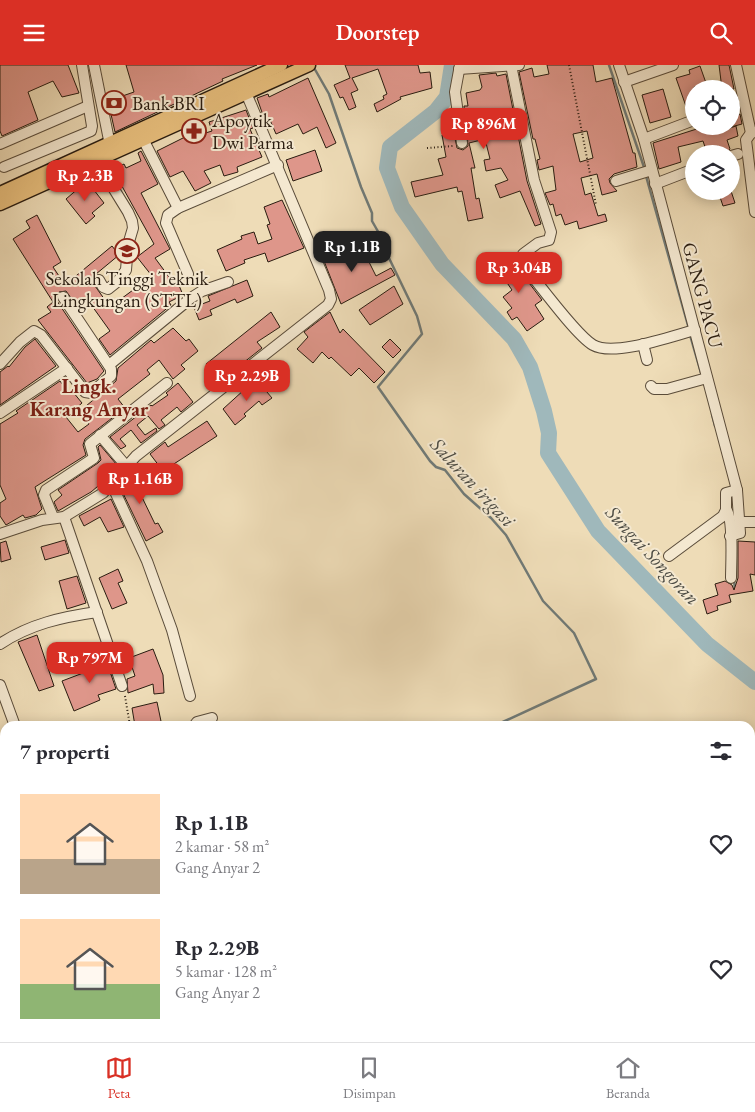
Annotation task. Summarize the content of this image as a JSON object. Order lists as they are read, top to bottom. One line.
{"streets":{"street":["GANG PACU"]},"districts":["Lingk. Karang Anyar"],"water":["Saluran irigasi","Sungai Songoran"],"places":{"bank":["Bank BRI"],"pharmacy":["Apoytik Dwi Parma"],"school or university":["Sekolah Tinggi Teknik Lingkungan (STTL)"]},"page":{"header":"Doorstep","price":["Rp 896M","Rp 2.3B","Rp 1.1B","Rp 3.04B","Rp 2.29B","Rp 1.16B","Rp 797M"],"heading":"7 properti","list":[{"name":"Rp 1.1B","note":"2 kamar · 58 m² · Gang Anyar 2"},{"name":"Rp 2.29B","note":"5 kamar · 128 m² · Gang Anyar 2"}],"tabs":["Peta","Disimpan","Beranda"]}}
